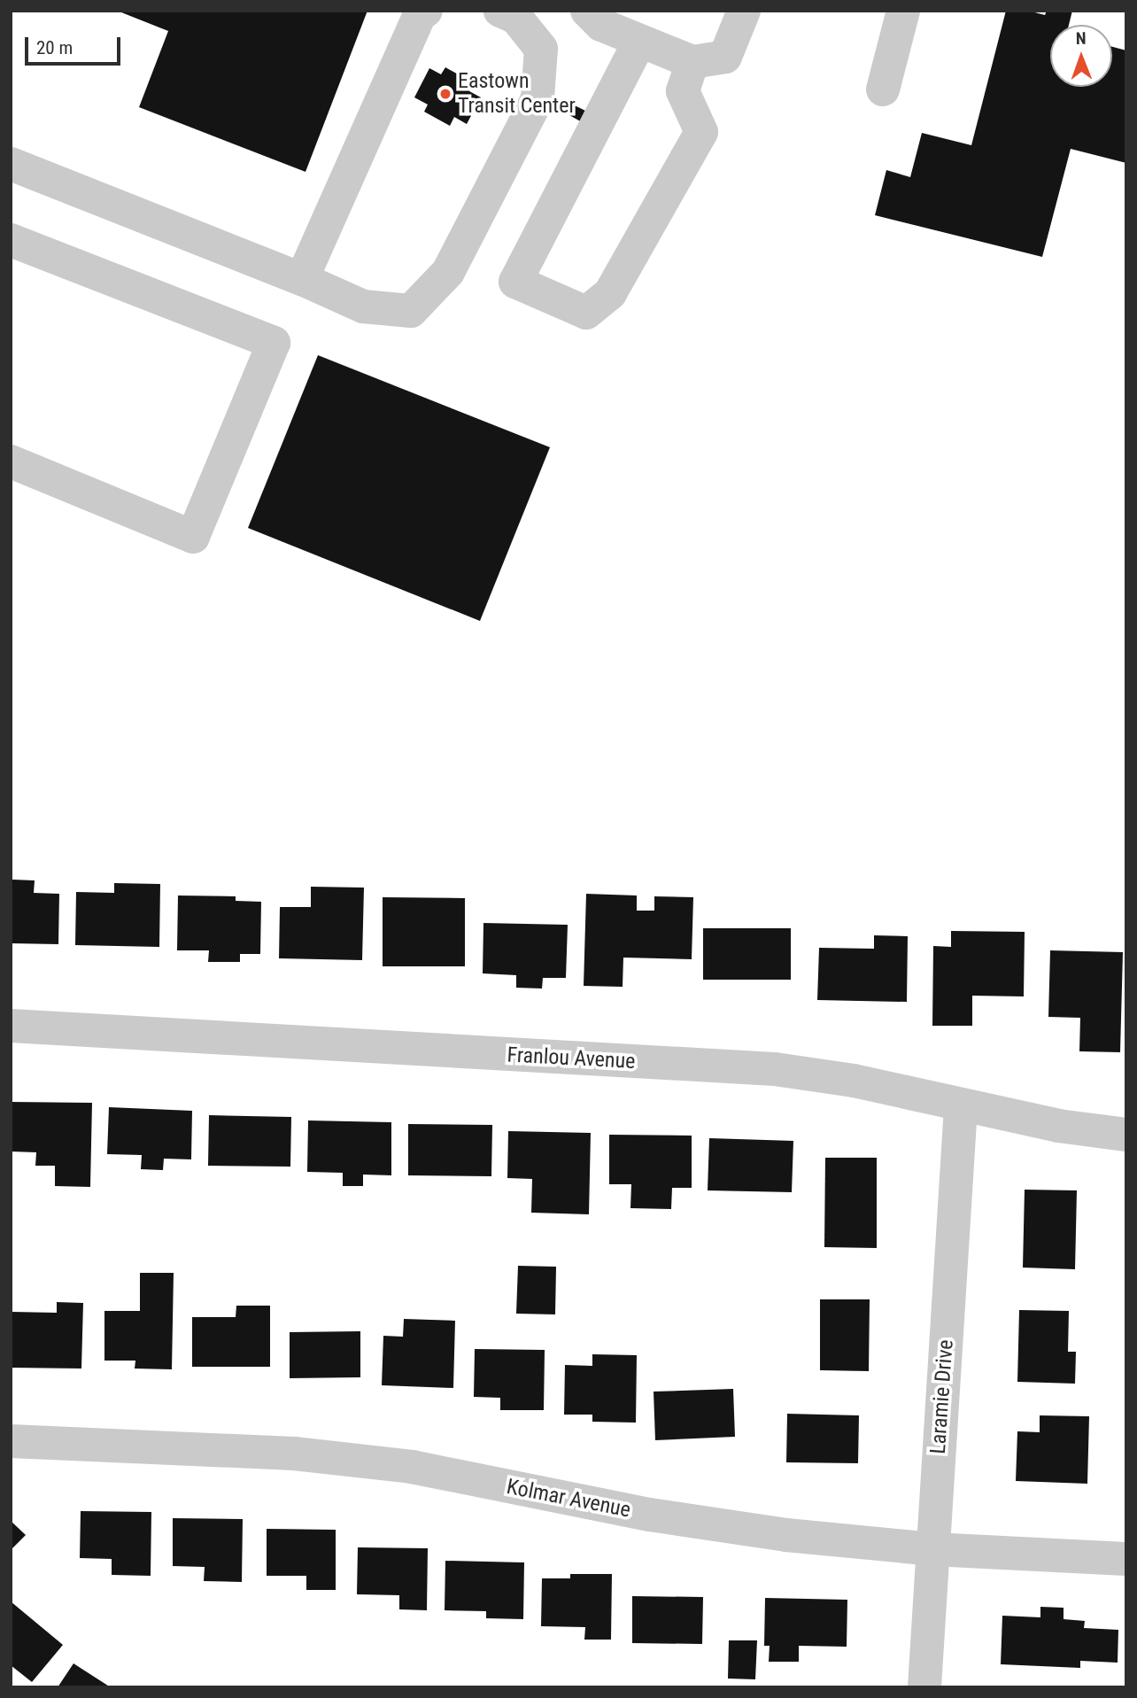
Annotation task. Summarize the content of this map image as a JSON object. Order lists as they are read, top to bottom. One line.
{"streets":{"street":["Franlou Avenue","Laramie Drive","Kolmar Avenue"]},"crossings":[["Franlou Avenue","Laramie Drive"],["Laramie Drive","Kolmar Avenue"]],"places":["Eastown Transit Center"],"scale_bar":"20 m","north":"top"}
